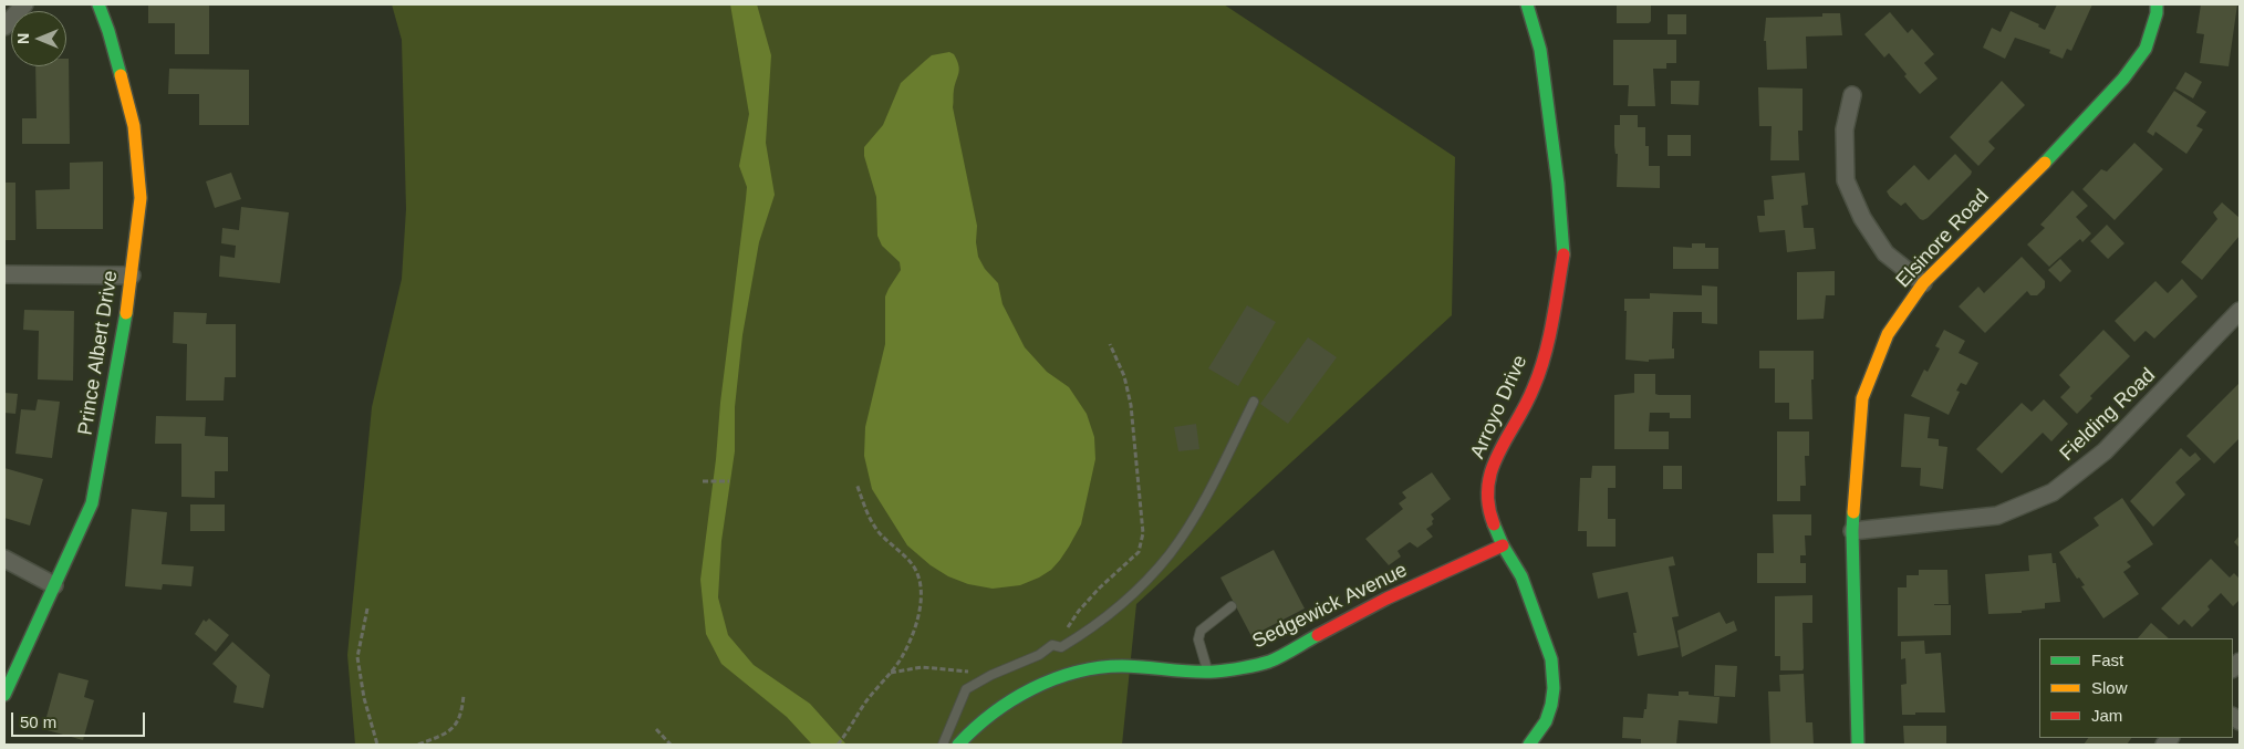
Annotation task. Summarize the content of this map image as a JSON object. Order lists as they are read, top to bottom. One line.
{"streets":{"street":["Elsinore Road","Prince Albert Drive","Arroyo Drive","Fielding Road","Sedgewick Avenue"]},"crossings":[["Elsinore Road","Fielding Road"],["Arroyo Drive","Sedgewick Avenue"]],"legend":["Fast","Slow","Jam"],"scale_bar":"50 m","north":"left"}
